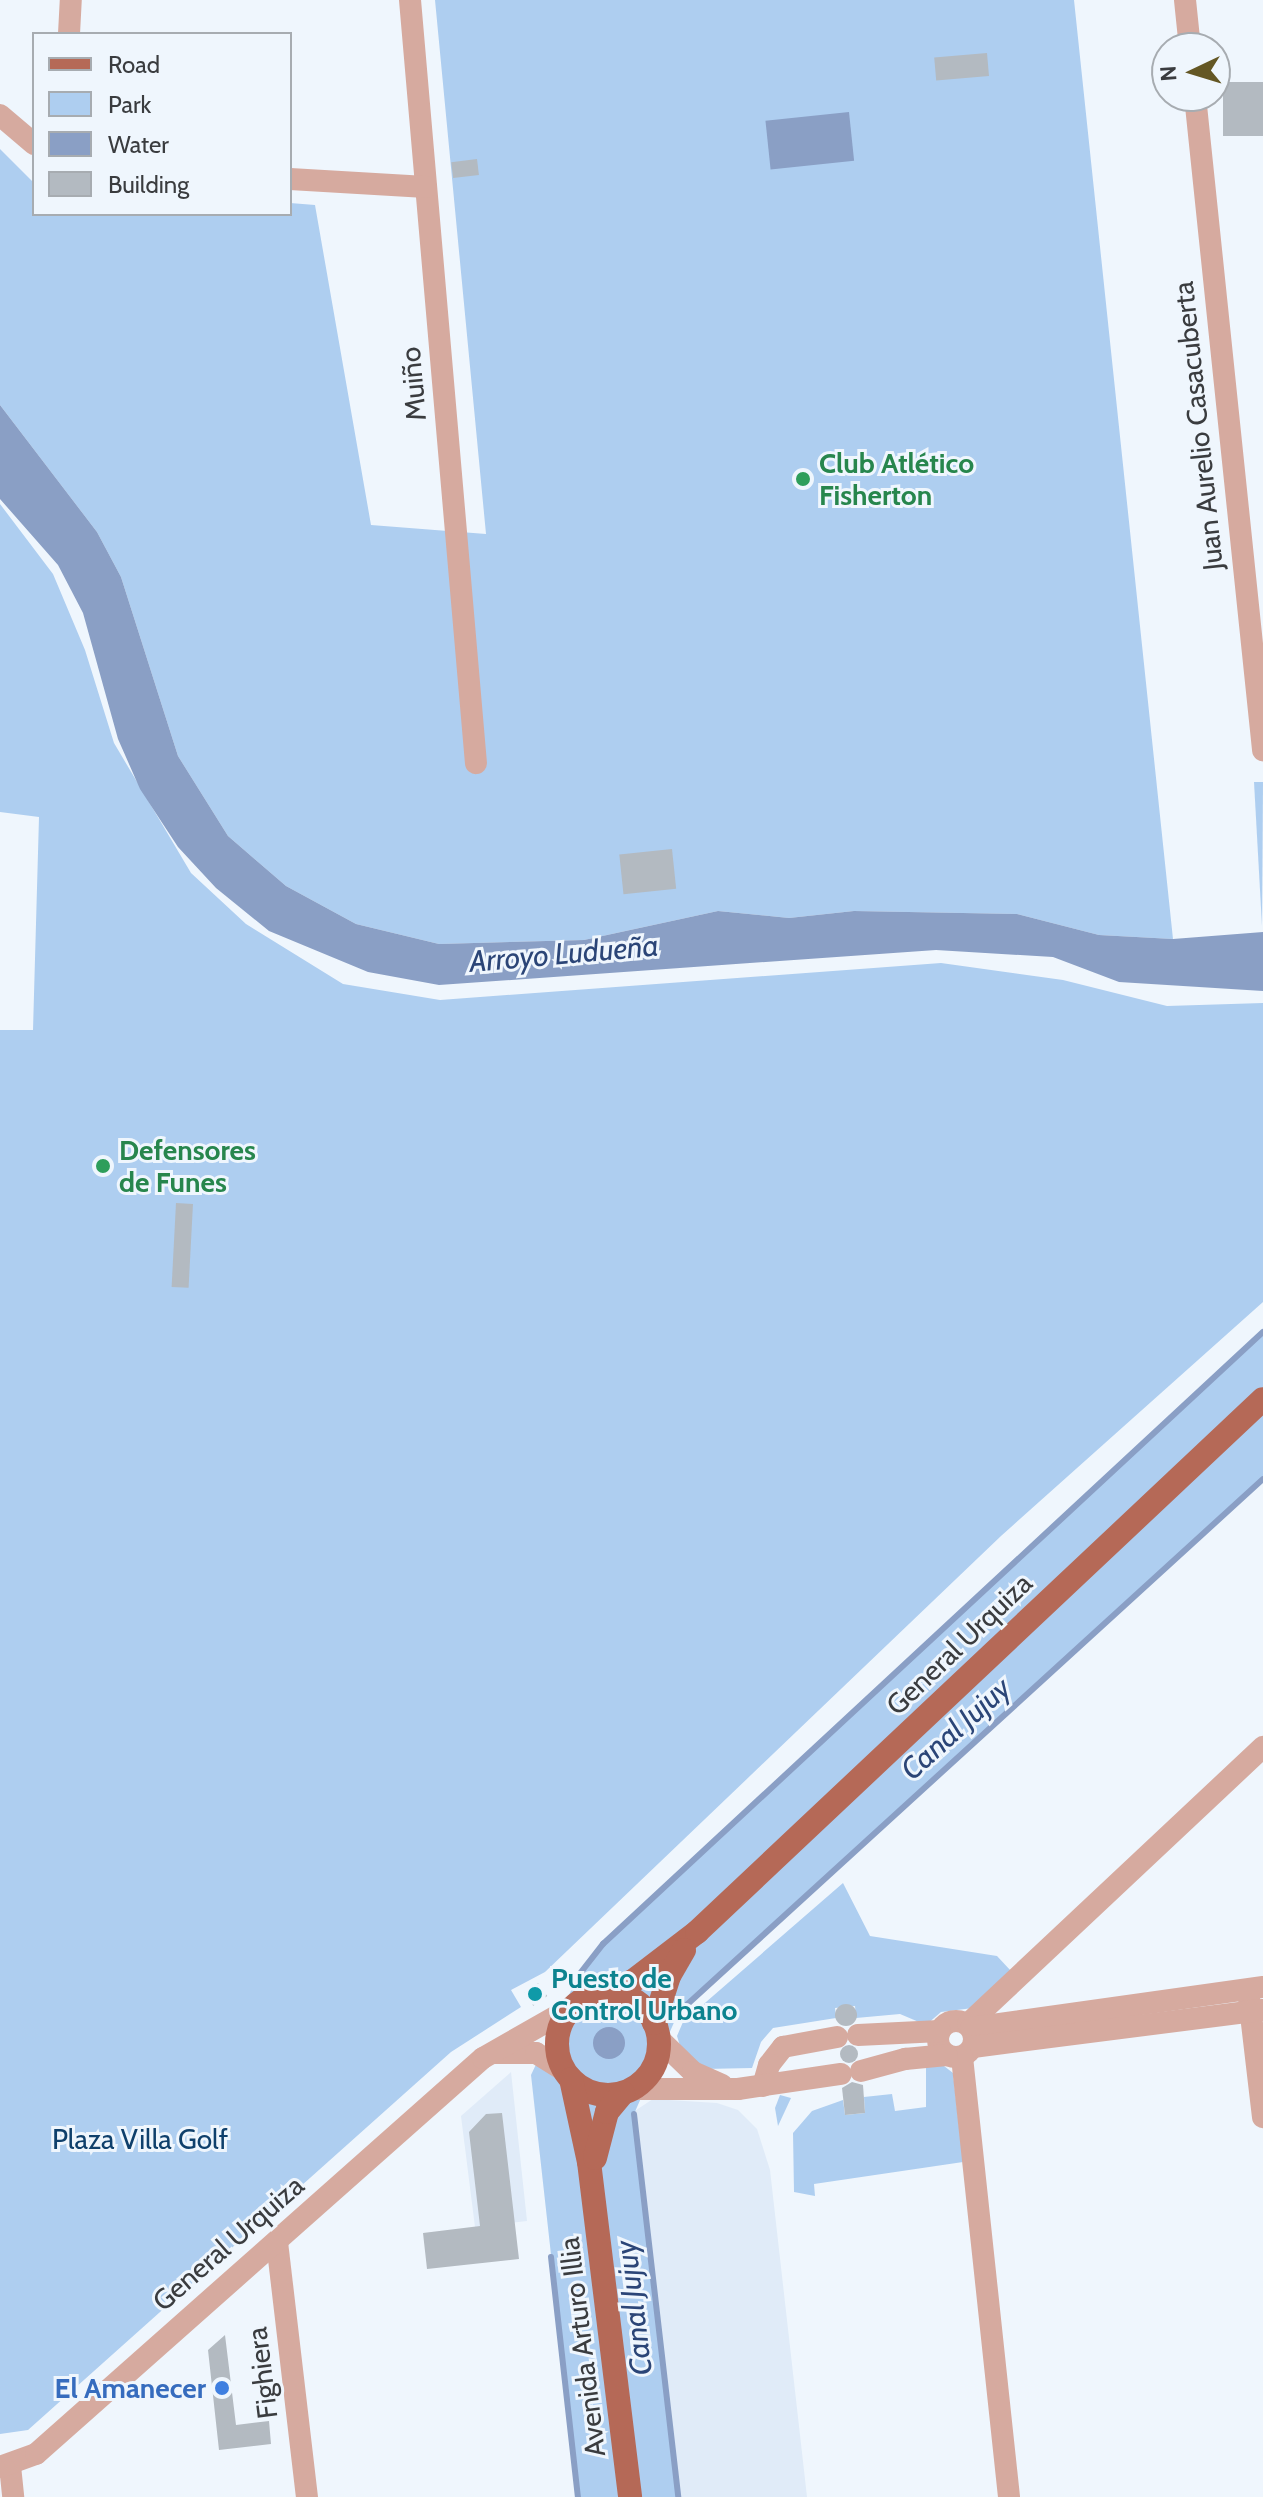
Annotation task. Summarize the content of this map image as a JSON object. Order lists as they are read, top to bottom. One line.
{"streets":{"main road":["General Urquiza","Avenida Arturo Illia"],"street":["Muiño","Juan Aurelio Casacuberta","Fighiera"]},"crossings":[["General Urquiza","Avenida Arturo Illia"],["General Urquiza","Fighiera"]],"water":["Arroyo Ludueña","Canal Jujuy"],"parks":["Plaza Villa Golf"],"places":["Club Atlético Fisherton","Defensores de Funes","Puesto de Control Urbano","El Amanecer"],"legend":["Road","Park","Water","Building"],"north":"left"}
